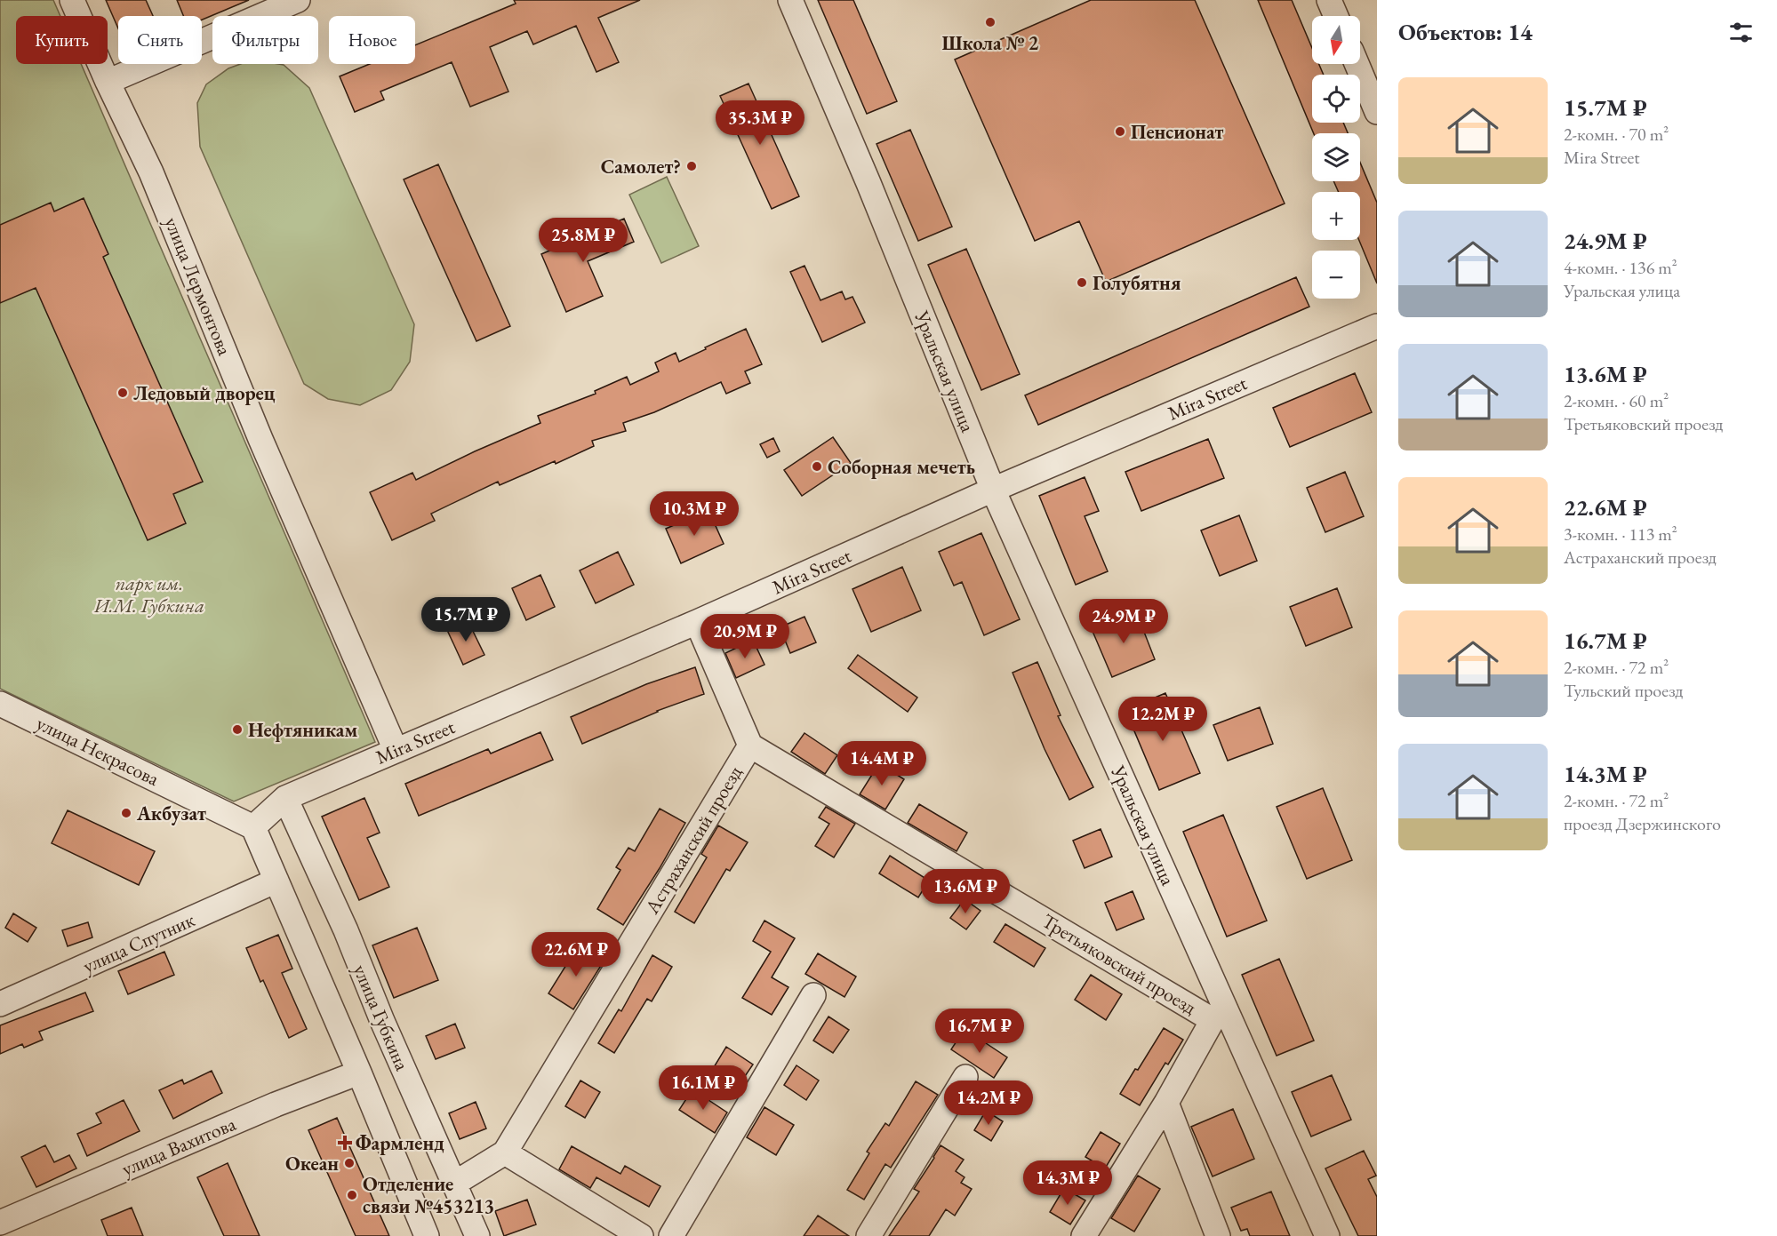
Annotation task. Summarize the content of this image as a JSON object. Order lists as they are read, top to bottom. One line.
{"streets":{"street":["улица Лермонтова","Уральская улица","Mira Street","улица Некрасова","Астраханский проезд","улица Спутник","Третьяковский проезд","улица Губкина","улица Вахитова"]},"crossings":[["улица Лермонтова","Mira Street"],["Уральская улица","Mira Street"],["Mira Street","улица Некрасова"],["Mira Street","улица Губкина"],["улица Некрасова","улица Губкина"],["Астраханский проезд","Третьяковский проезд"],["улица Спутник","улица Губкина"],["улица Губкина","улица Вахитова"]],"parks":["парк им. И.М. Губкина"],"places":{"other":["Школа № 2","Пенсионат","Самолет?","Голубятня","Ледовый дворец","Соборная мечеть","Нефтяникам","Акбузат","Океан","Отделение связи №453213"],"health":["Фармленд"]},"north":"bottom","page":{"heading":"Объектов: 14","map_buttons":["+","−"],"chip":["Купить","Снять","Фильтры","Новое"],"list":[{"name":"15.7M ₽","note":"2-комн. · 70 m² · Mira Street"},{"name":"24.9M ₽","note":"4-комн. · 136 m² · Уральская улица"},{"name":"13.6M ₽","note":"2-комн. · 60 m² · Третьяковский проезд"},{"name":"22.6M ₽","note":"3-комн. · 113 m² · Астраханский проезд"},{"name":"16.7M ₽","note":"2-комн. · 72 m² · Тульский проезд"},{"name":"14.3M ₽","note":"2-комн. · 72 m² · проезд Дзержинского"}],"price":["35.3M ₽","25.8M ₽","10.3M ₽","15.7M ₽","24.9M ₽","20.9M ₽","12.2M ₽","14.4M ₽","13.6M ₽","22.6M ₽","16.7M ₽","16.1M ₽","14.2M ₽","14.3M ₽"]}}
